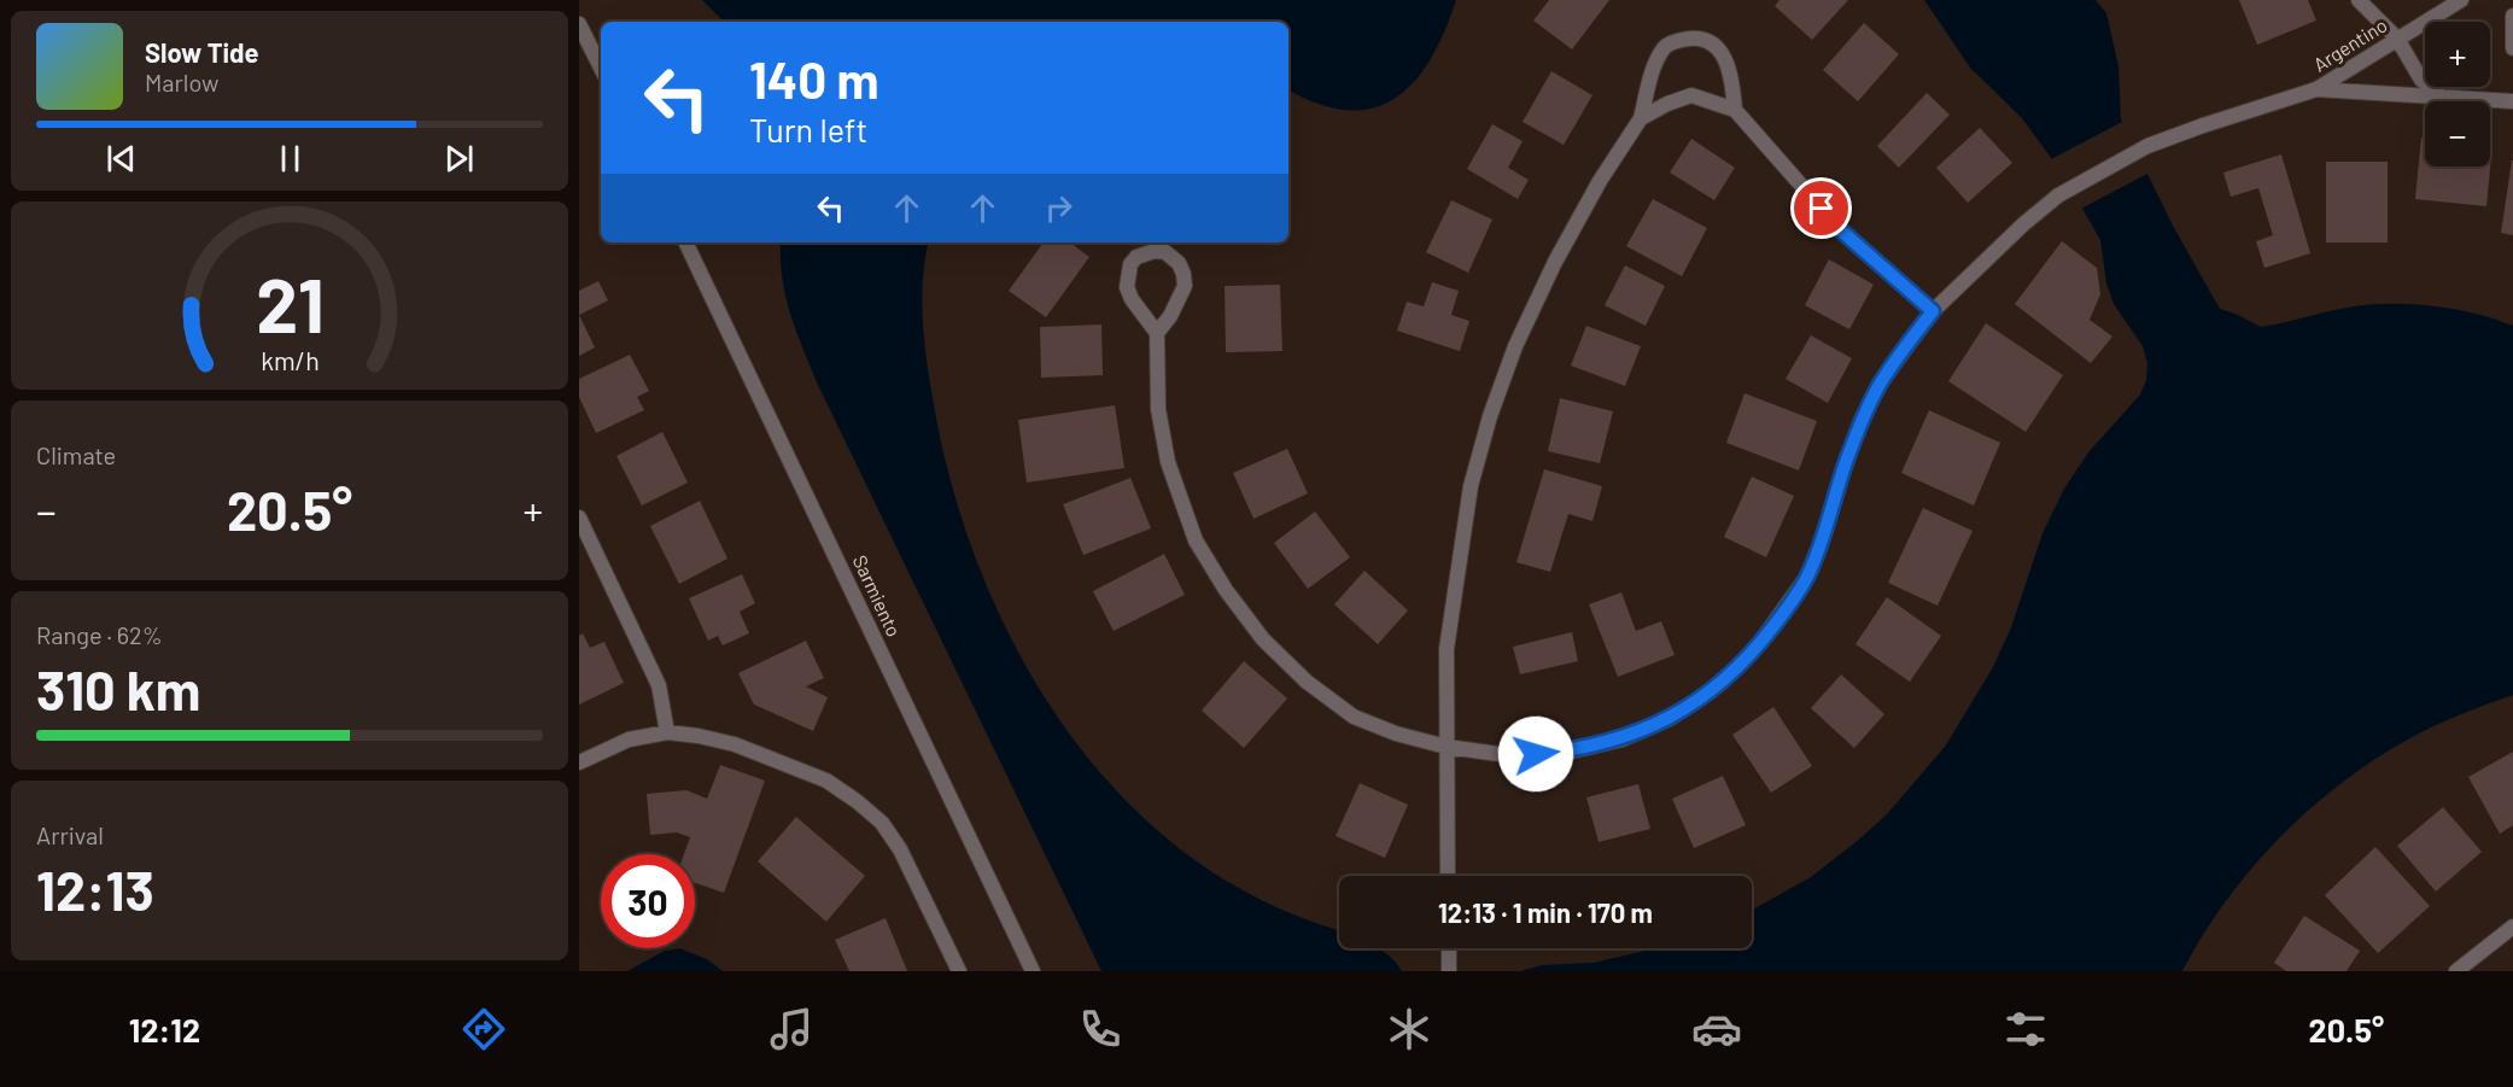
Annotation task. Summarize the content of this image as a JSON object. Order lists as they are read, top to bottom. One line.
{"streets":{"street":["Argentino","Sarmiento"]},"page":{"map_buttons":["+","−"],"turn":["140 m","Turn left"],"song":["Slow Tide","Marlow"],"tile":["Climate",["Range · 62%","310 km"],["Arrival","12:13"]],"heat":["−","20.5°","+"],"limit":"30","trip":"12:13 · 1 min · 170 m","tabs":["12:12","20.5°"],"gauge":["21","km/h"]}}
